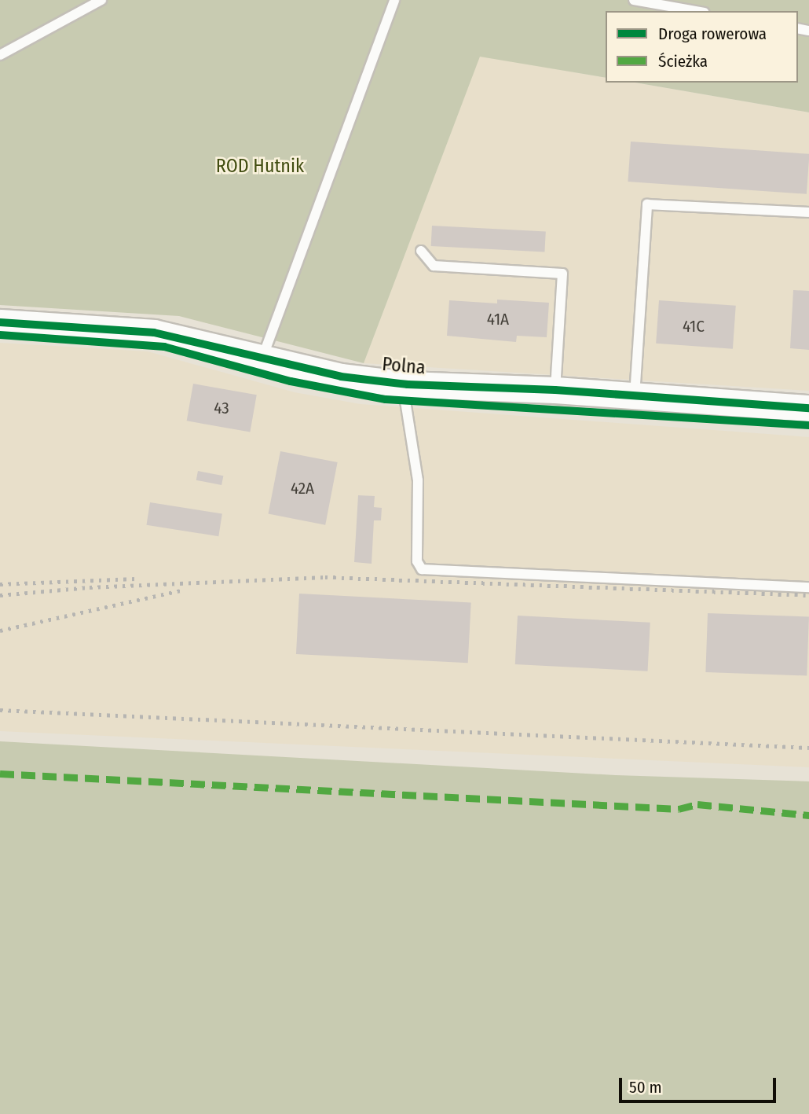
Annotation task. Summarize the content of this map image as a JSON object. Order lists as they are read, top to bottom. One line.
{"streets":{"street":["Polna"]},"parks":["ROD Hutnik"],"house_numbers":["41A","41C","43","42A"],"legend":["Droga rowerowa","Ścieżka"],"scale_bar":"50 m"}
